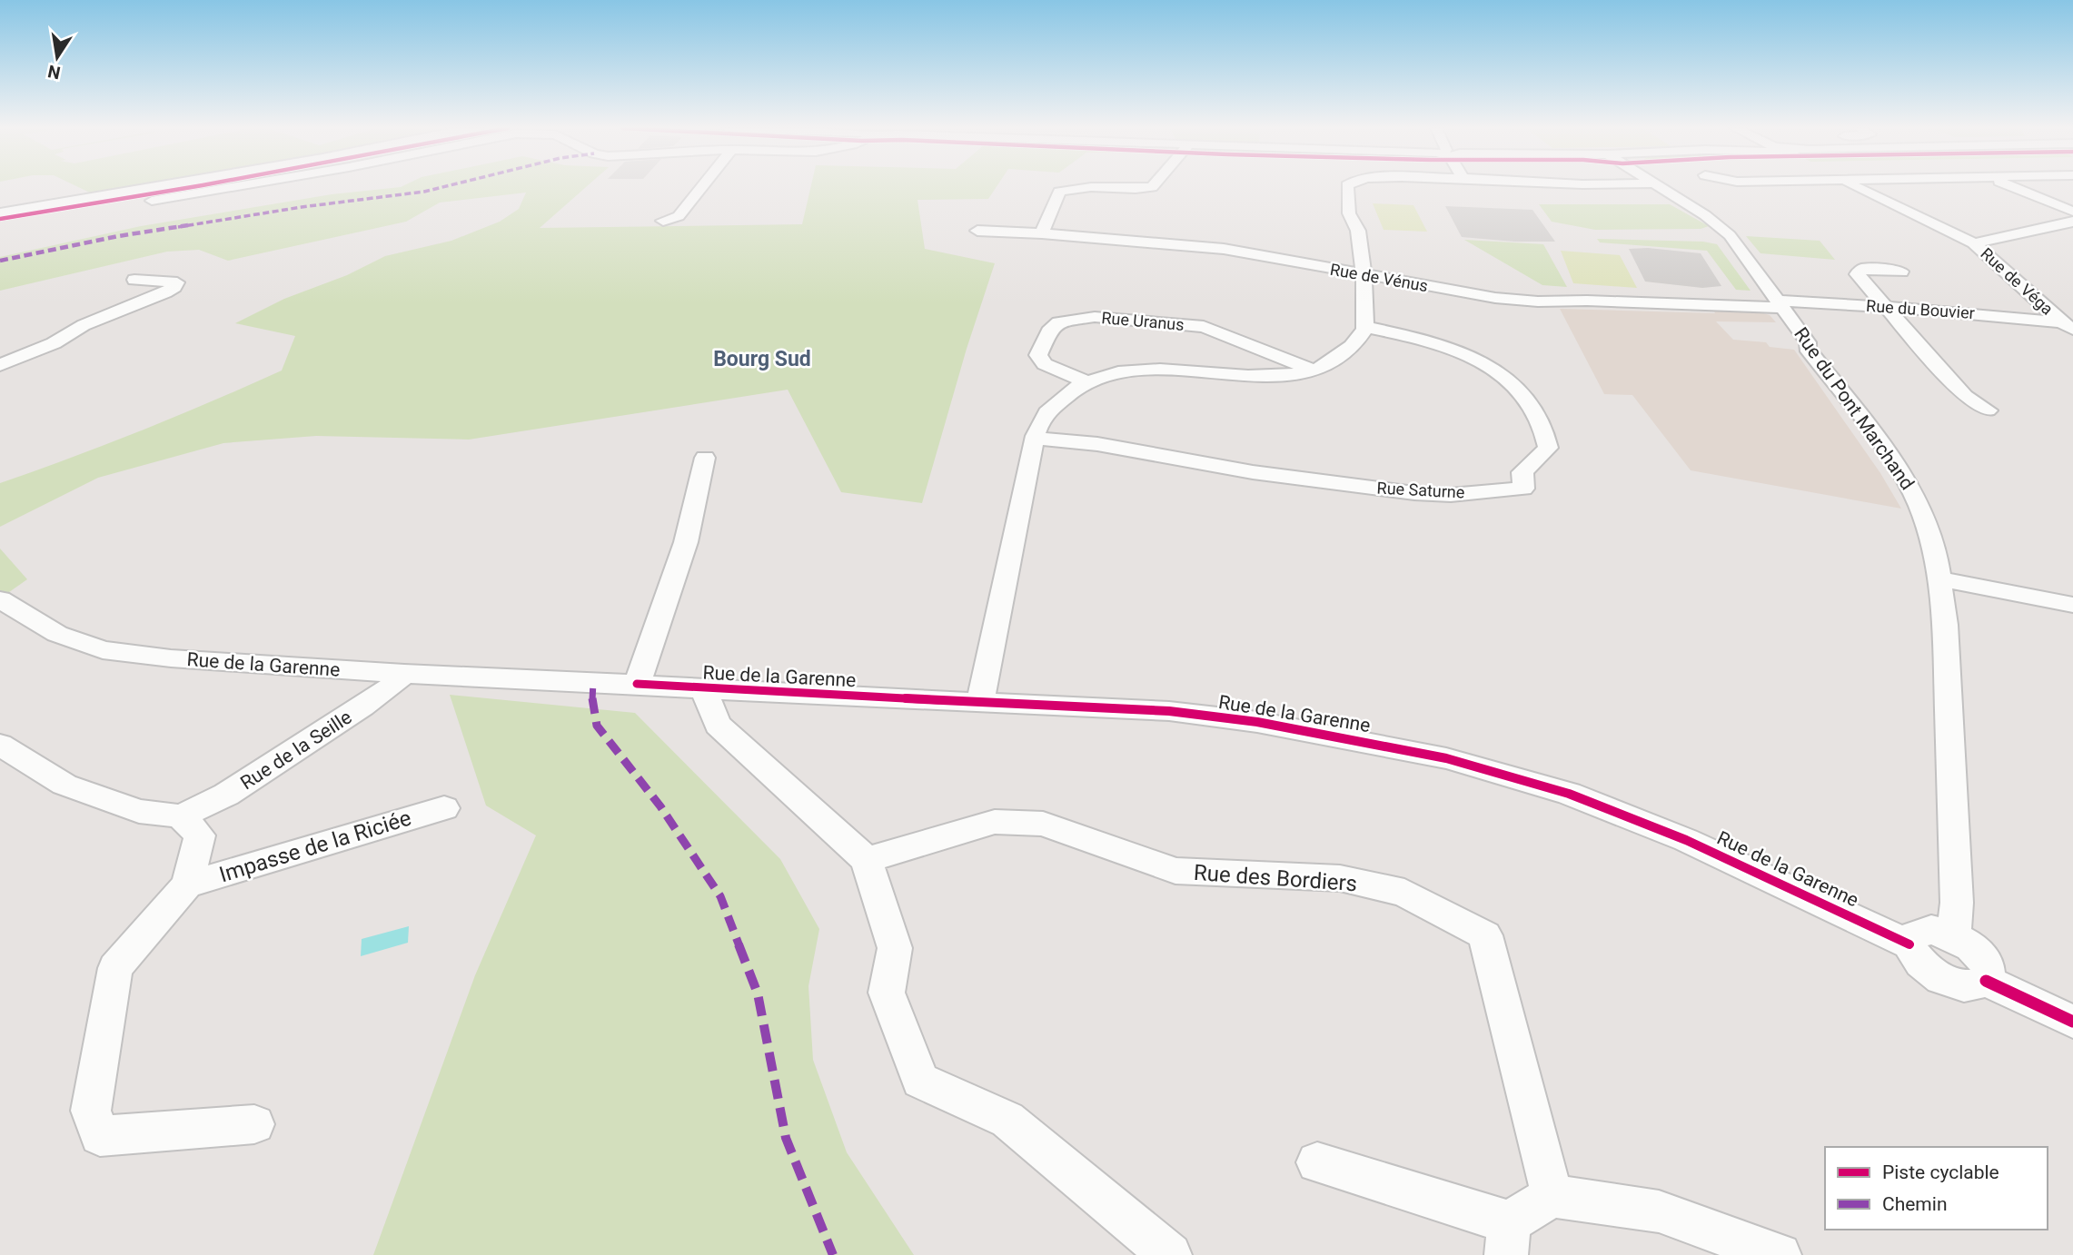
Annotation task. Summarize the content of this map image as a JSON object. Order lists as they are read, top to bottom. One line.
{"streets":{"street":["Rue de Vénus","Rue de Véga","Rue du Bouvier","Rue Uranus","Rue du Pont Marchand","Rue Saturne","Rue de la Garenne","Rue de la Seille","Impasse de la Riciée","Rue des Bordiers"]},"crossings":[["Rue de Vénus","Rue du Bouvier"],["Rue de Vénus","Rue du Pont Marchand"],["Rue de Véga","Rue du Bouvier"],["Rue du Bouvier","Rue du Pont Marchand"],["Rue de la Garenne","Rue de la Seille"]],"districts":["Bourg Sud"],"legend":["Piste cyclable","Chemin"],"north":"bottom"}
